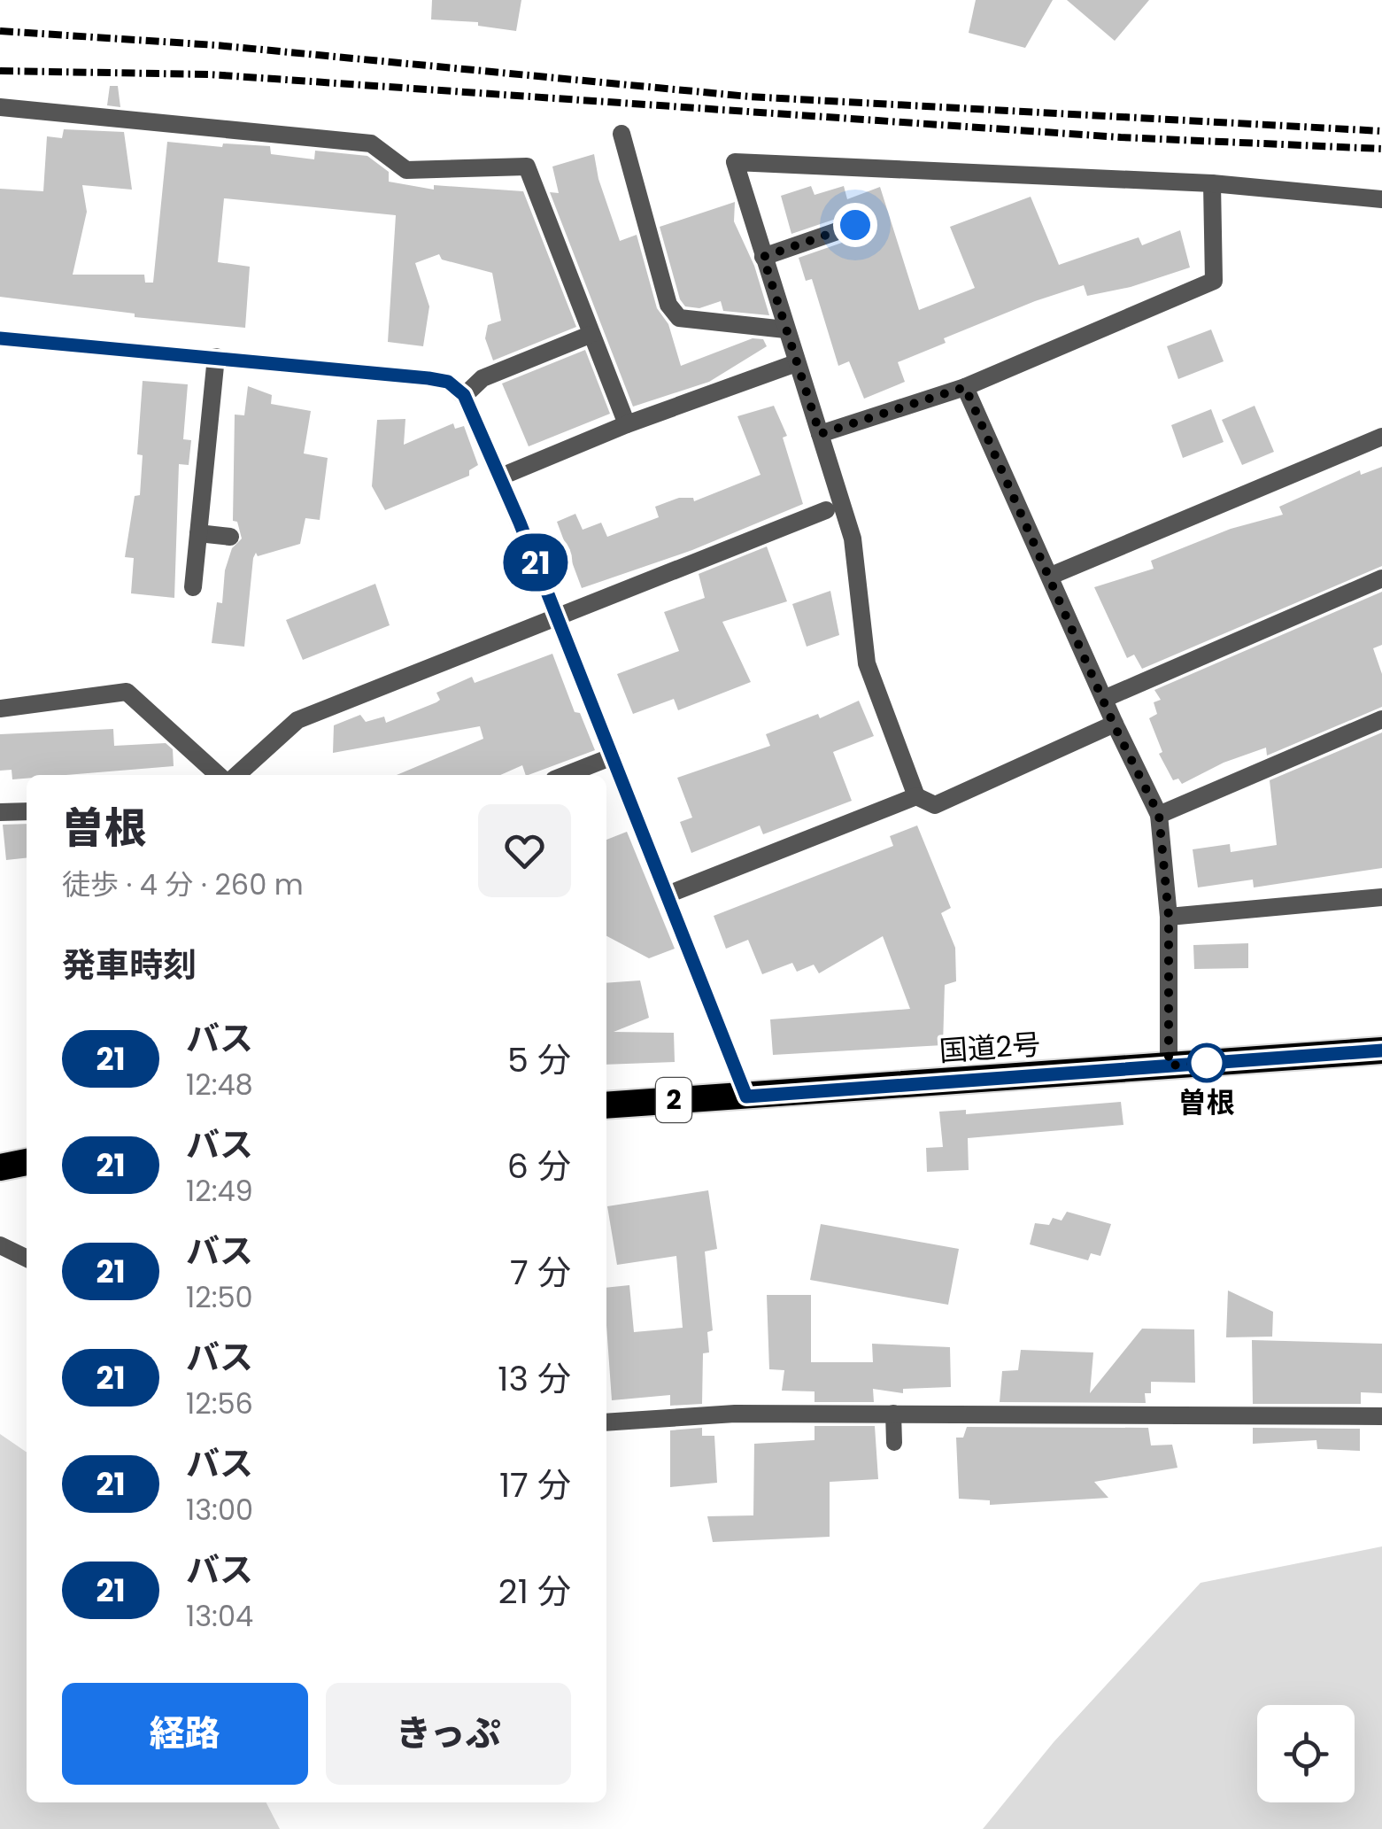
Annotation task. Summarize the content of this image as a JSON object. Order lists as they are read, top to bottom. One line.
{"streets":{"highway":["国道2号","2"]},"places":["曽根"],"lines":["bus line 21"],"page":{"on_map":"21","heading":[["曽根","徒歩 · 4 分 · 260 m"],"発車時刻"],"list":[{"mark":"21","name":"バス","note":"12:48","value":"5 分"},{"mark":"21","name":"バス","note":"12:49","value":"6 分"},{"mark":"21","name":"バス","note":"12:50","value":"7 分"},{"mark":"21","name":"バス","note":"12:56","value":"13 分"},{"mark":"21","name":"バス","note":"13:00","value":"17 分"},{"mark":"21","name":"バス","note":"13:04","value":"21 分"}],"buttons":["経路","きっぷ"]}}
